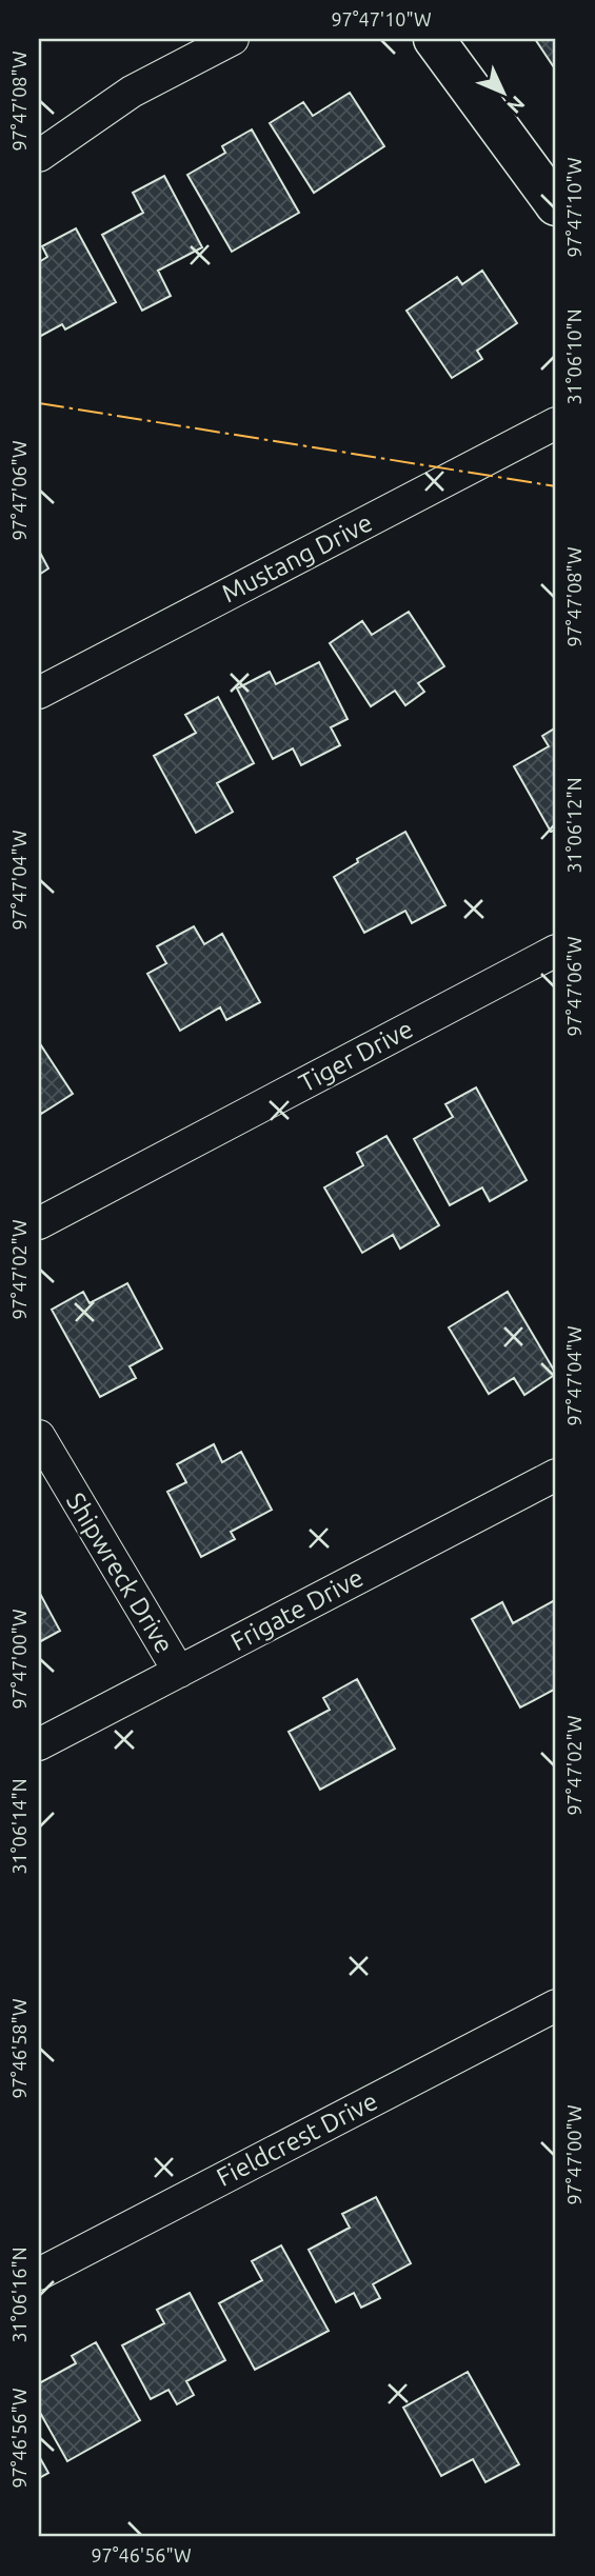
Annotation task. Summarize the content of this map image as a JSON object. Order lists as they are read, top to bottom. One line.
{"streets":{"street":["Mustang Drive","Tiger Drive","Shipwreck Drive","Frigate Drive","Fieldcrest Drive"]},"crossings":[["Shipwreck Drive","Frigate Drive"]],"north":"bottom right","coordinates":["97°47'10\"W","97°47'08\"W","31°06'10\"N","97°47'06\"W","31°06'12\"N","97°47'04\"W","97°47'02\"W","97°47'00\"W","31°06'14\"N","97°46'58\"W","31°06'16\"N","97°46'56\"W"]}
